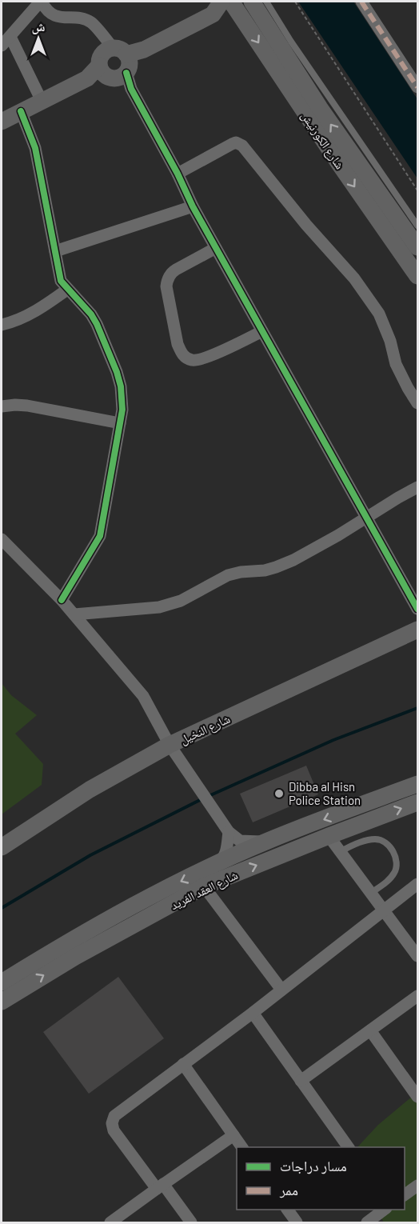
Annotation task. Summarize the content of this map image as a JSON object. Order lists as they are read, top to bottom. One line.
{"streets":{"main road":["شارع الكورنيش","شارع النخيل","شارع العقد الفريد"]},"places":["Dibba al Hisn Police Station"],"legend":["مسار دراجات","ممر"],"north":"top"}
